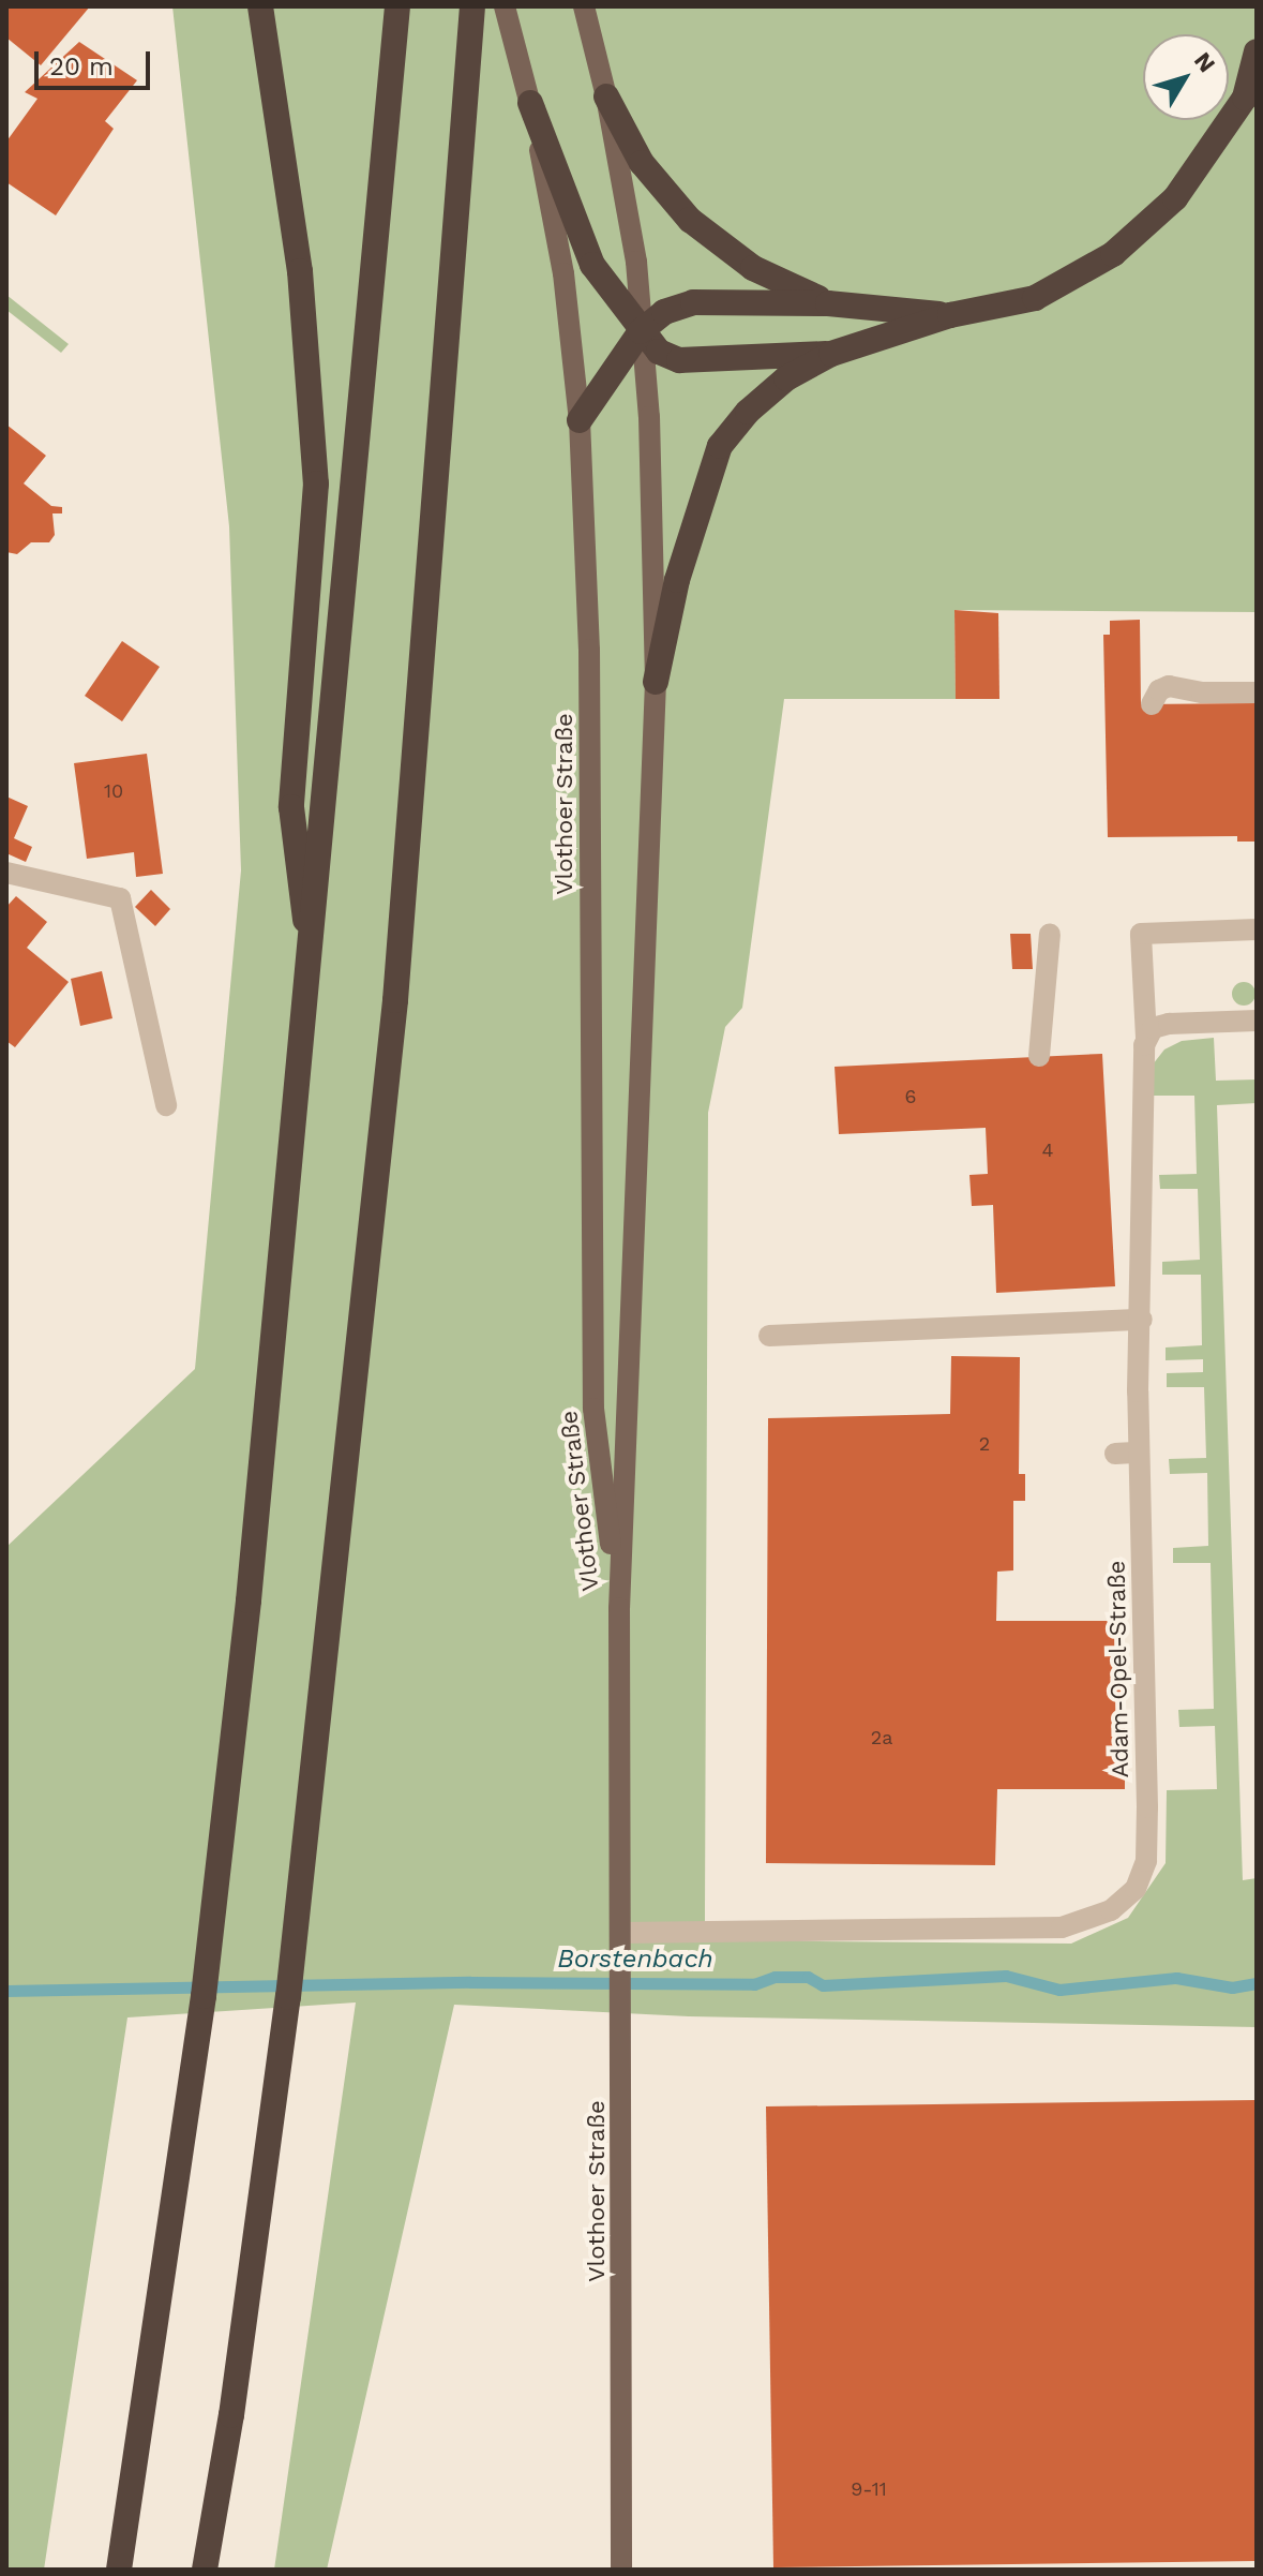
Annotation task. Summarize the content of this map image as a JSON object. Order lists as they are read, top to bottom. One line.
{"streets":{"main road":["Vlothoer Straße"],"street":["Adam-Opel-Straße"]},"crossings":[["Vlothoer Straße","Adam-Opel-Straße"]],"water":["Borstenbach"],"house_numbers":["10","6","4","2","2a","9-11"],"scale_bar":"20 m","north":"top right"}
